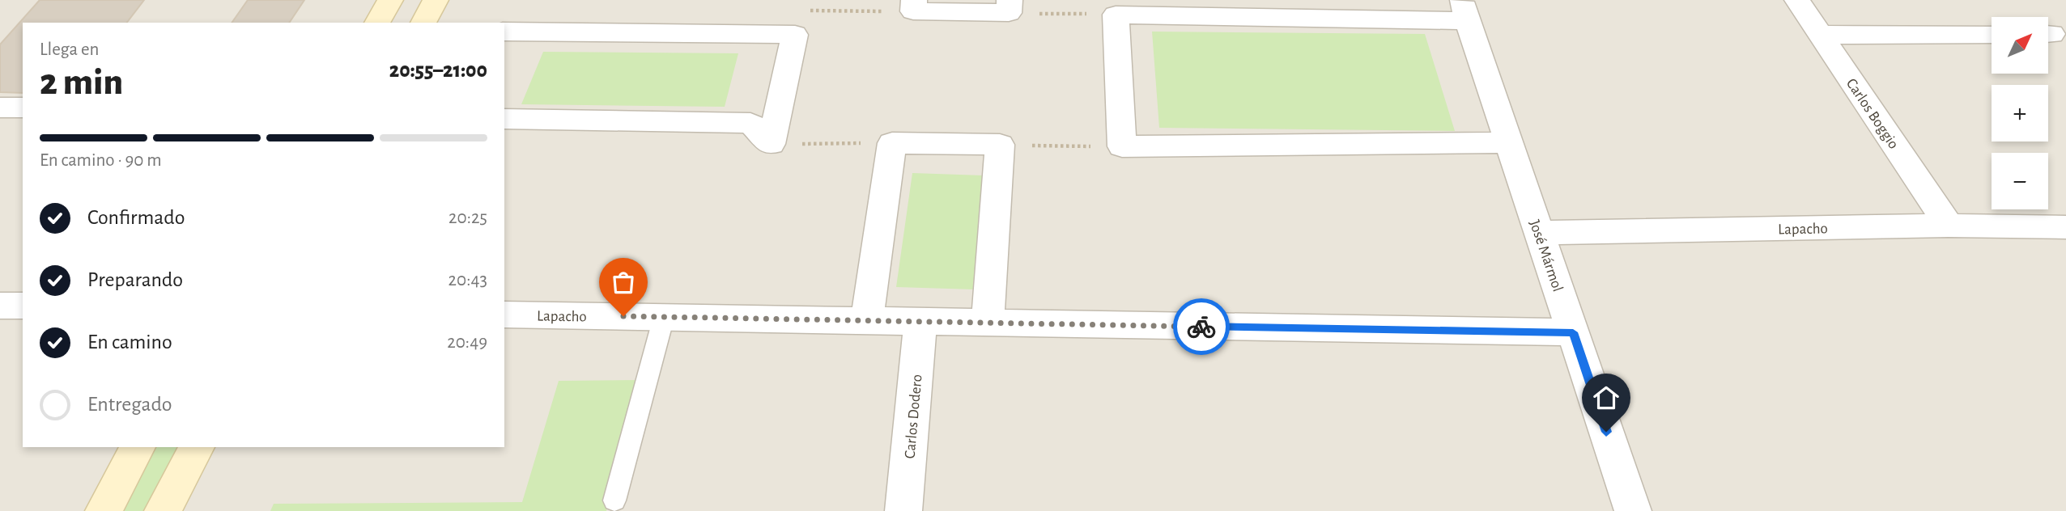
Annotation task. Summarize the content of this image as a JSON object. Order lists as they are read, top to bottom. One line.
{"streets":{"street":["Carlos Boggio","Lapacho","José Mármol","Carlos Dodero"]},"crossings":[["Carlos Boggio","Lapacho"],["Lapacho","José Mármol"],["Lapacho","Carlos Dodero"]],"north":"top right","page":{"map_buttons":["+","−"],"heading":["2 min","Llega en","20:55–21:00"],"bar":"En camino · 90 m","list":[["Confirmado","20:25"],["Preparando","20:43"],["En camino","20:49"],"Entregado"]}}
